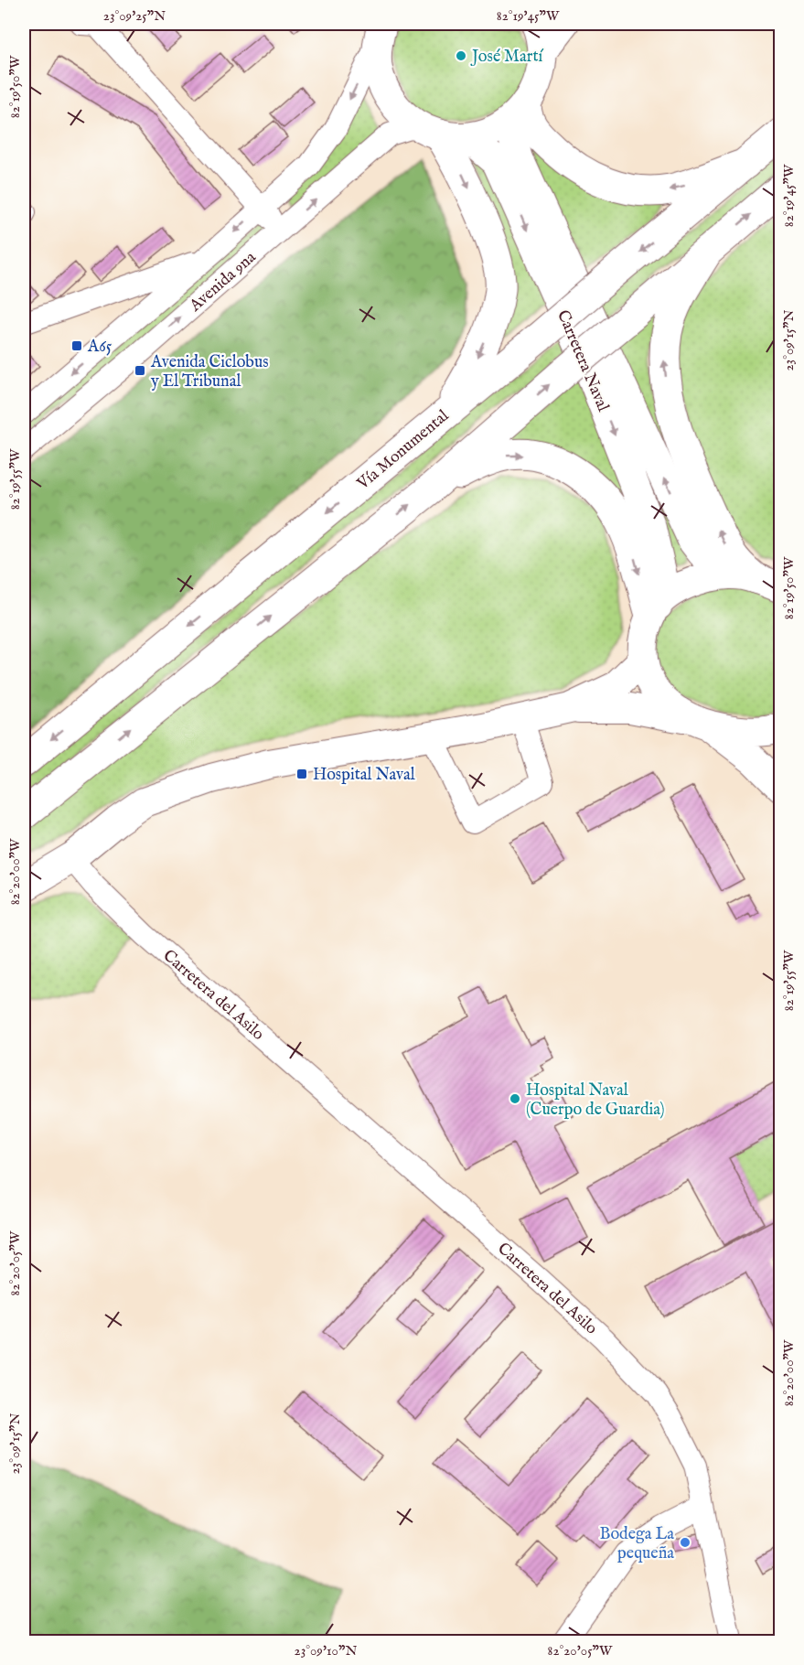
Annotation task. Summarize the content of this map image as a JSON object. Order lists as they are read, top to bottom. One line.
{"streets":{"highway":["Vía Monumental"],"main road":["Carretera Naval"],"street":["Avenida 9na","Carretera del Asilo"]},"crossings":[["Avenida 9na","Carretera Naval"]],"places":{"other":["José Martí","Hospital Naval (Cuerpo de Guardia)","Bodega La pequeña"],"transit":["A65","Avenida Ciclobus y El Tribunal","Hospital Naval"]},"coordinates":["23°09'25\"N","82°19'45\"W","82°19'50\"W","23°09'15\"N","82°19'55\"W","82°20'00\"W","82°20'05\"W","23°09'10\"N"]}
